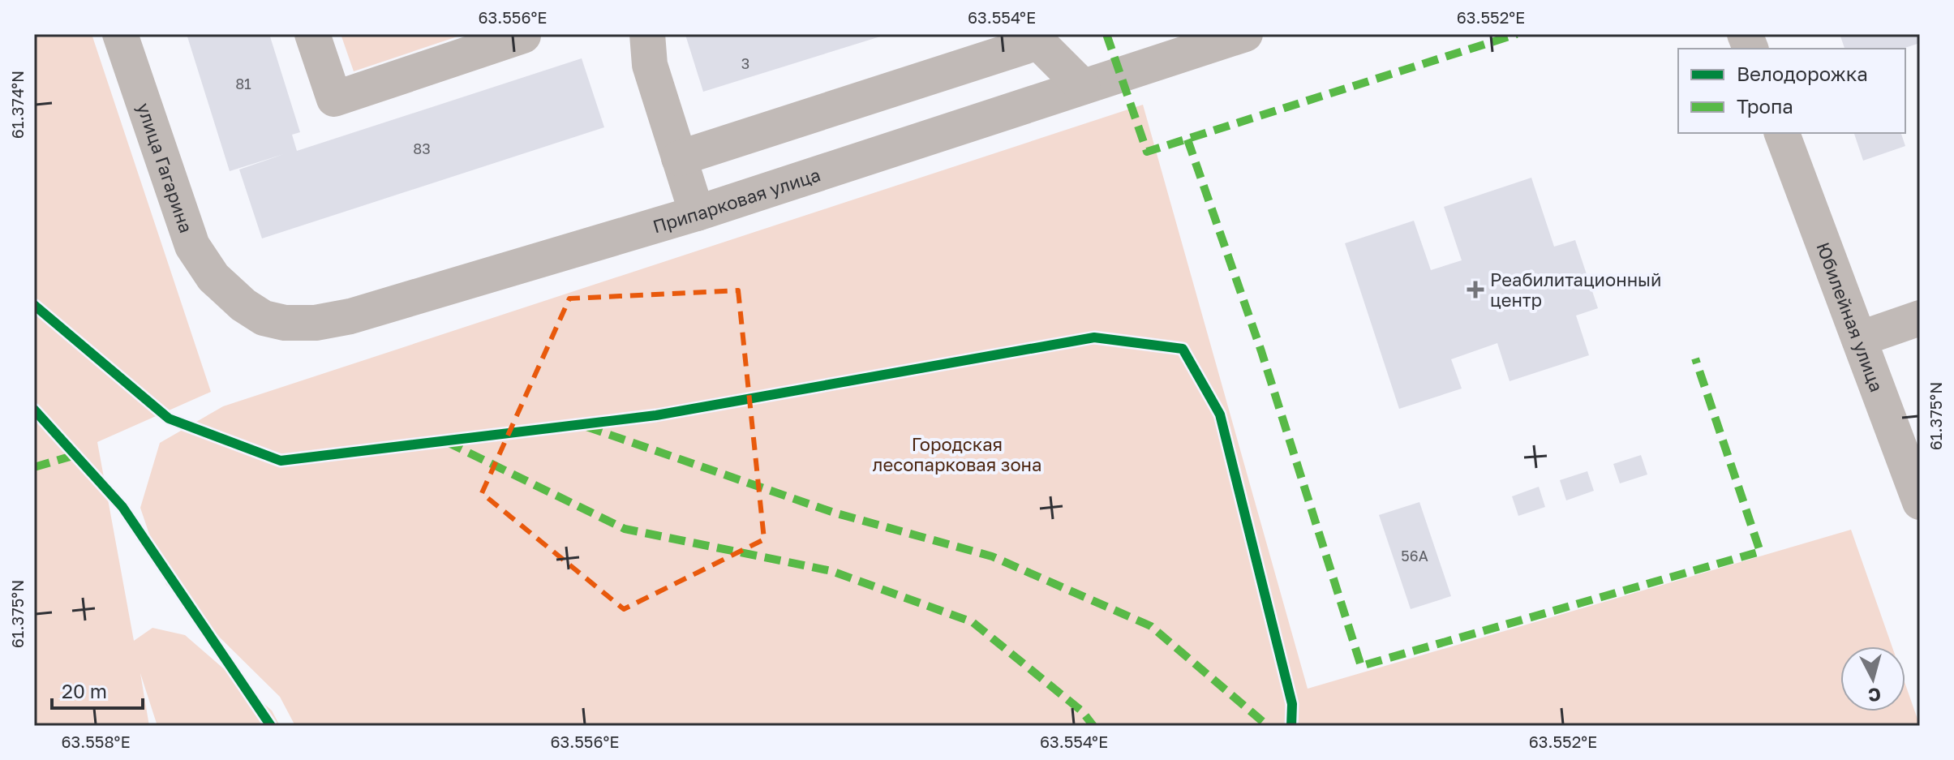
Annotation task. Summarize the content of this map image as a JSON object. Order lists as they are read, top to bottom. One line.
{"streets":{"street":["улица Гагарина","Припарковая улица","Юбилейная улица"]},"crossings":[["улица Гагарина","Припарковая улица"]],"parks":["Городская лесопарковая зона"],"places":{"health":["Реабилитационный центр"]},"house_numbers":["3","81","83","56А"],"legend":["Велодорожка","Тропа"],"scale_bar":"20 m","north":"bottom","coordinates":["63.556°E","63.554°E","63.552°E","61.374°N","61.375°N","63.558°E"]}
